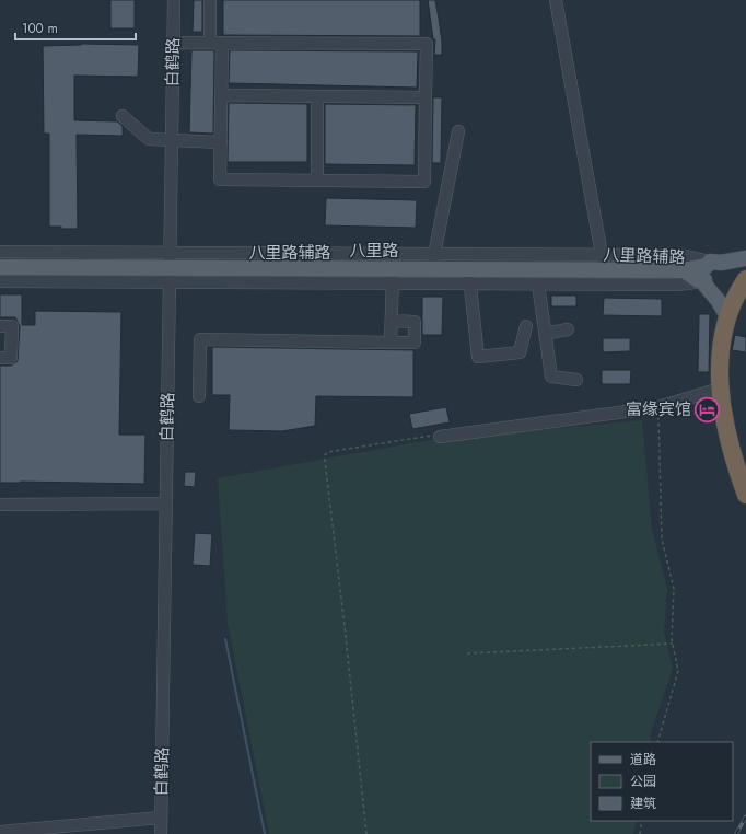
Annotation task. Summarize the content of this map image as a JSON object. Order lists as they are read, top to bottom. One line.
{"streets":{"main road":["八里路"],"street":["白鹤路","八里路辅路"]},"crossings":[["白鹤路","八里路"],["白鹤路","八里路辅路"],["八里路","八里路辅路"]],"places":{"hotel":["富缘宾馆"]},"legend":["道路","公园","建筑"],"scale_bar":"100 m"}
